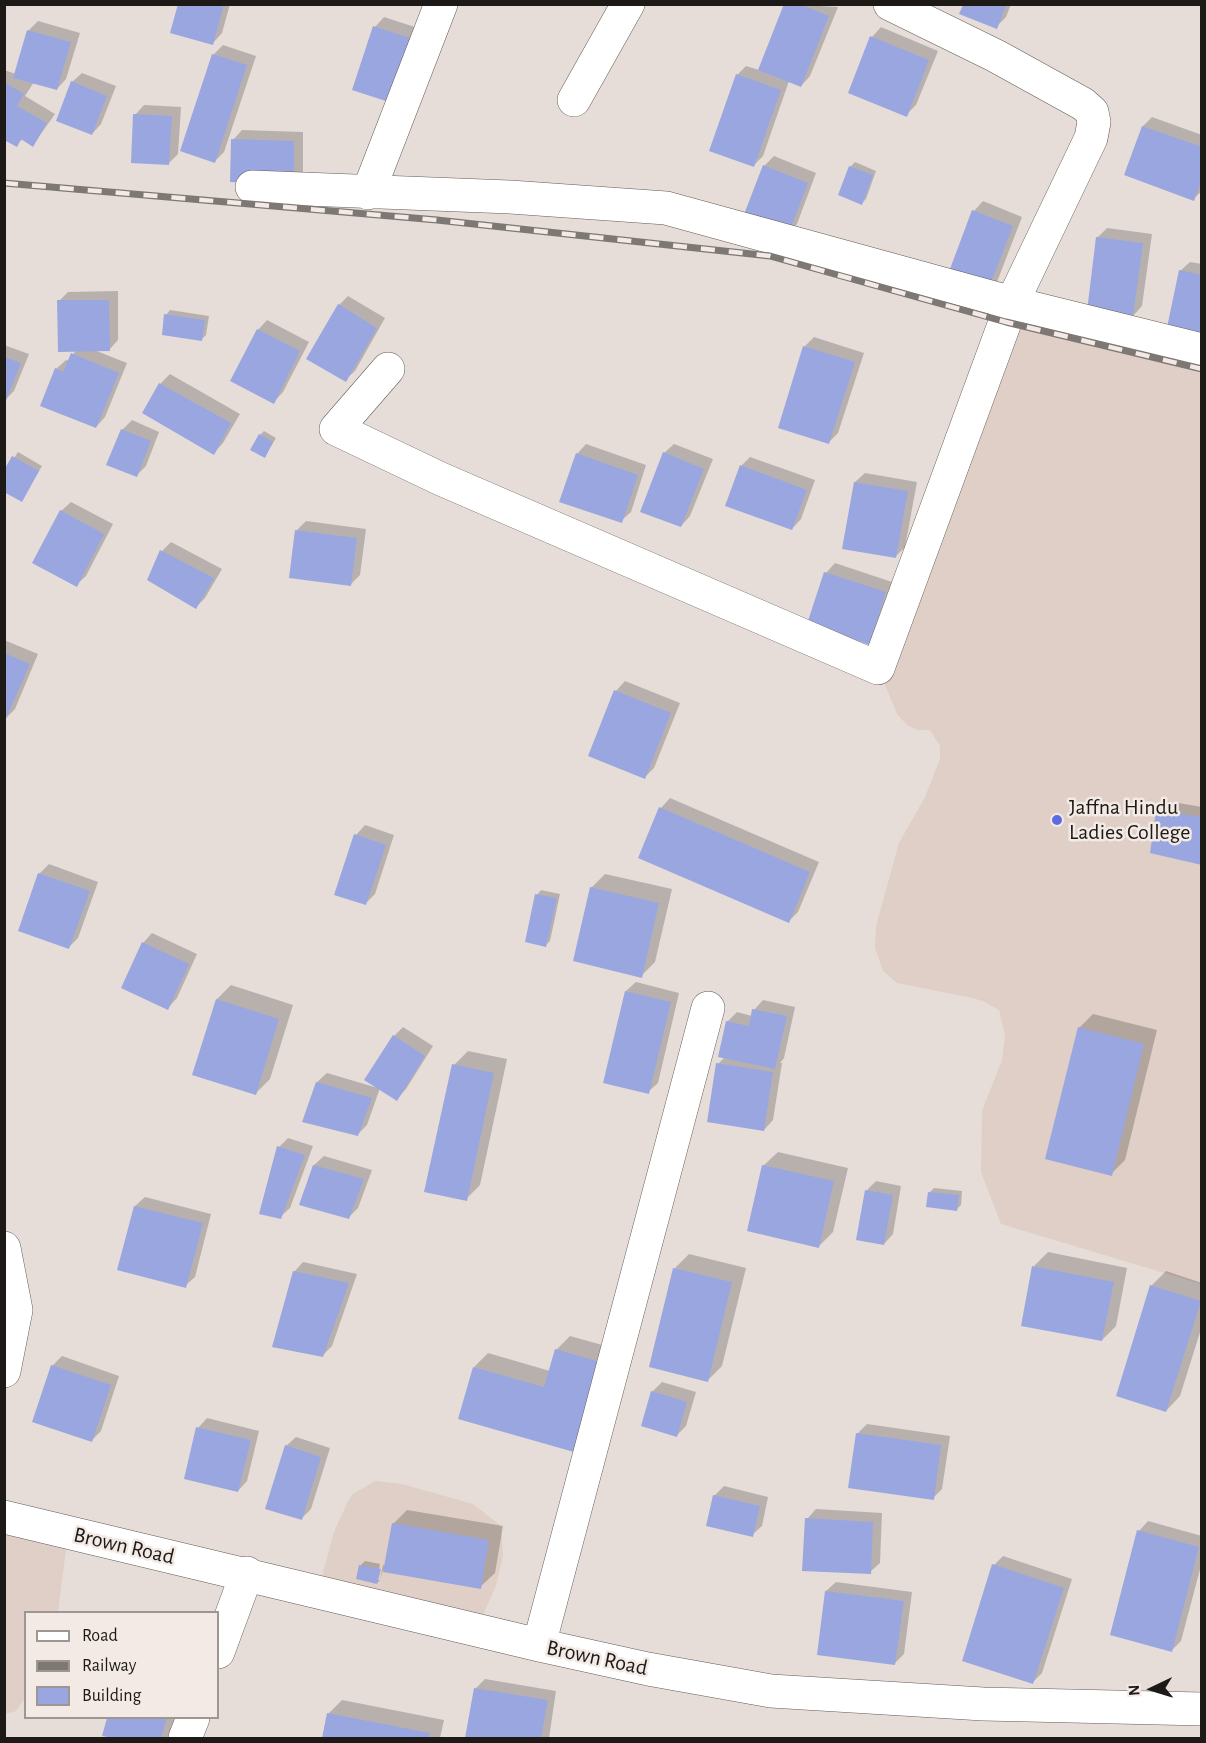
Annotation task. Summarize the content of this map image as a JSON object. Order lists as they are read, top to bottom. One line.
{"streets":{"street":["Brown Road"]},"places":["Jaffna Hindu Ladies College"],"legend":["Road","Railway","Building"],"north":"left"}
